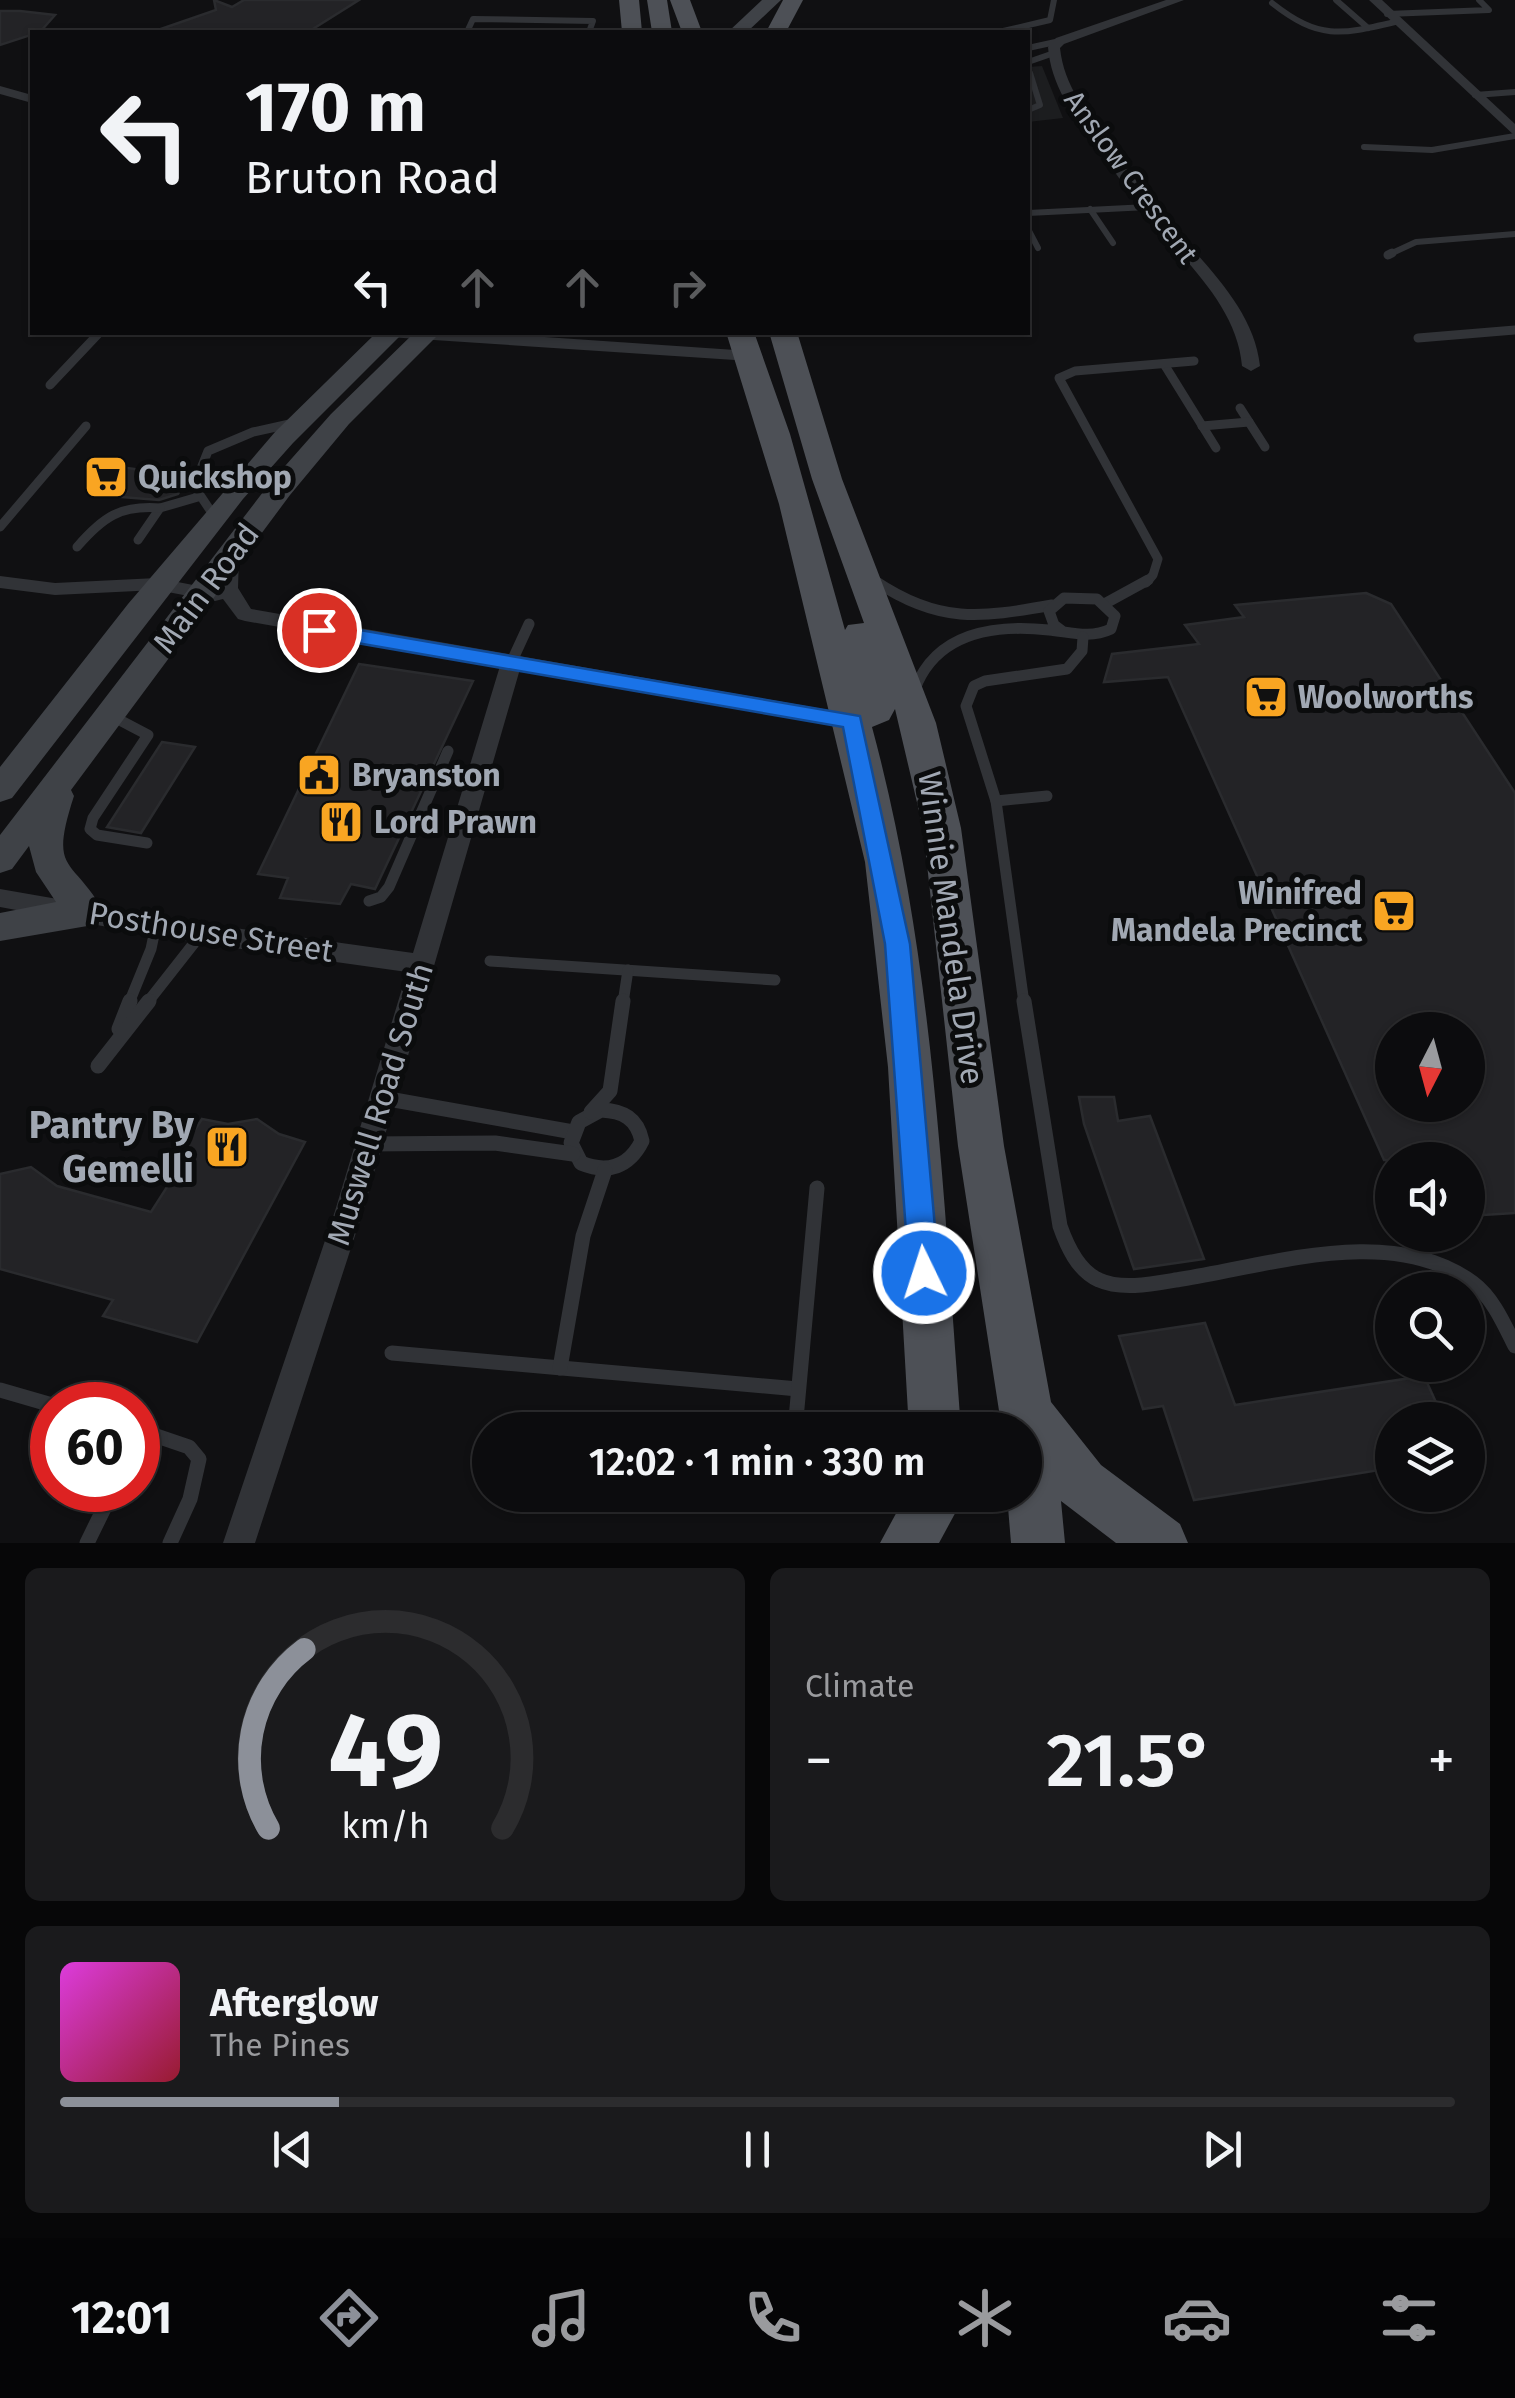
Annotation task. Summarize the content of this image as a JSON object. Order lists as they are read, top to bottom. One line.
{"streets":{"main road":["Main Road","Winnie Mandela Drive"],"street":["Anslow Crescent","Posthouse Street","Muswell Road South"]},"crossings":[["Posthouse Street","Muswell Road South"]],"places":{"supermarket":["Quickshop","Woolworths","Winifred Mandela Precinct"],"public building":["Bryanston"],"restaurant":["Lord Prawn","Pantry By Gemelli"]},"north":"bottom","page":{"turn":["170 m","Bruton Road"],"limit":"60","trip":"12:02 · 1 min · 330 m","tile":"Climate","heat":["−","21.5°","+"],"song":["Afterglow","The Pines"],"tabs":"12:01","gauge":["49","km/h"]}}
